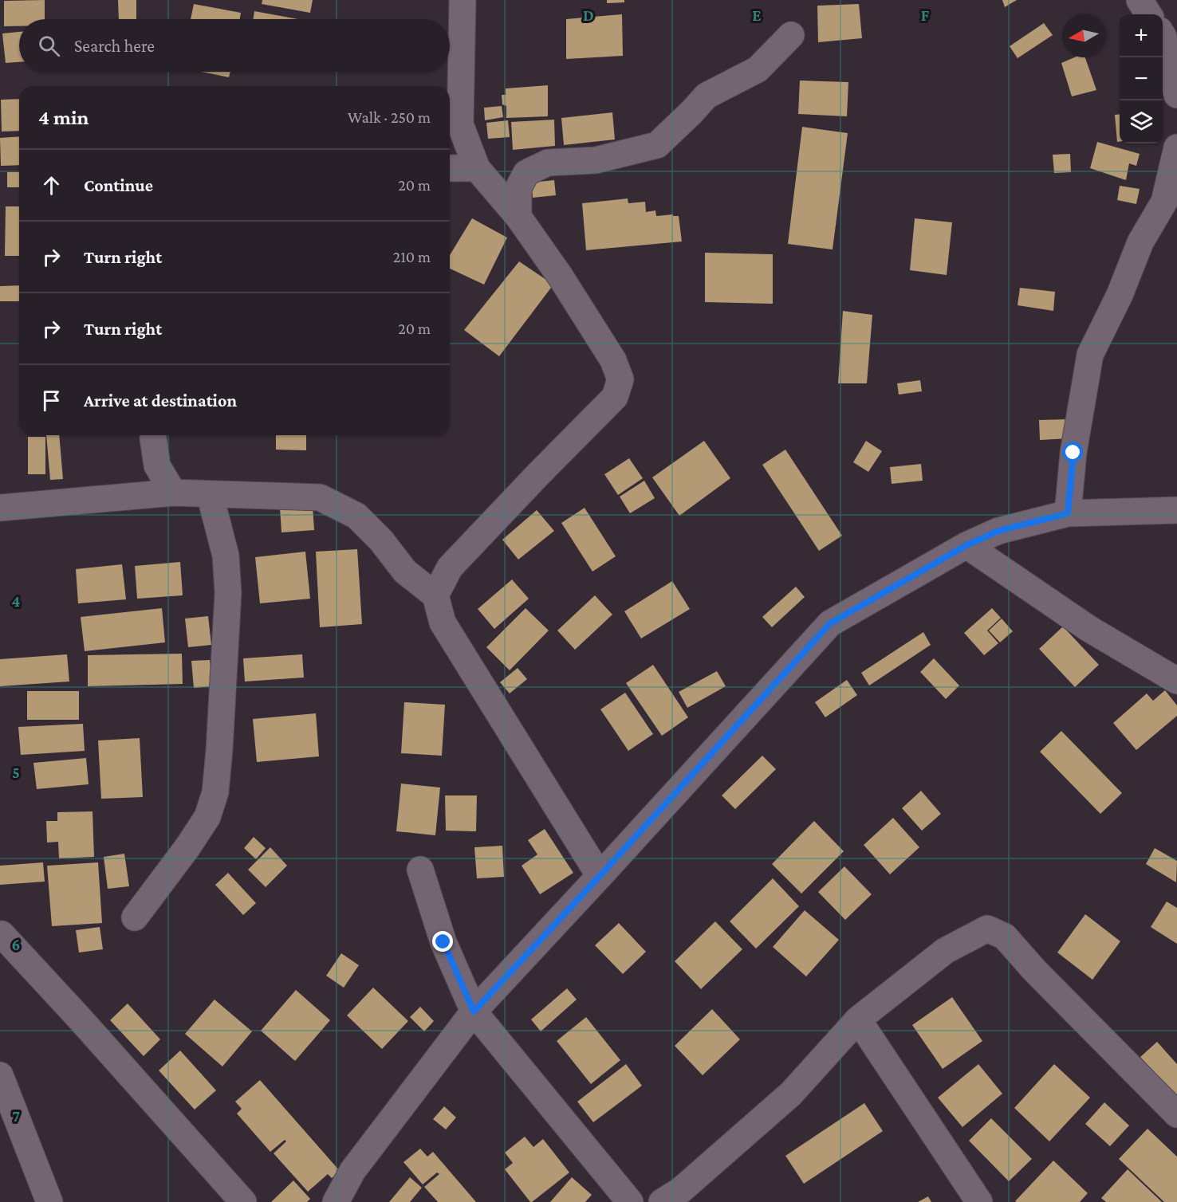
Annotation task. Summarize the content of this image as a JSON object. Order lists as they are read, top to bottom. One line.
{"north":"left","page":{"map_buttons":["+","−"],"search":"Search here","heading":["4 min","Walk · 250 m"],"list":[["Continue","20 m"],["Turn right","210 m"],["Turn right","20 m"],"Arrive at destination"]},"grid":{"columns":["D","E","F"],"rows":["4","5","6","7"]}}
